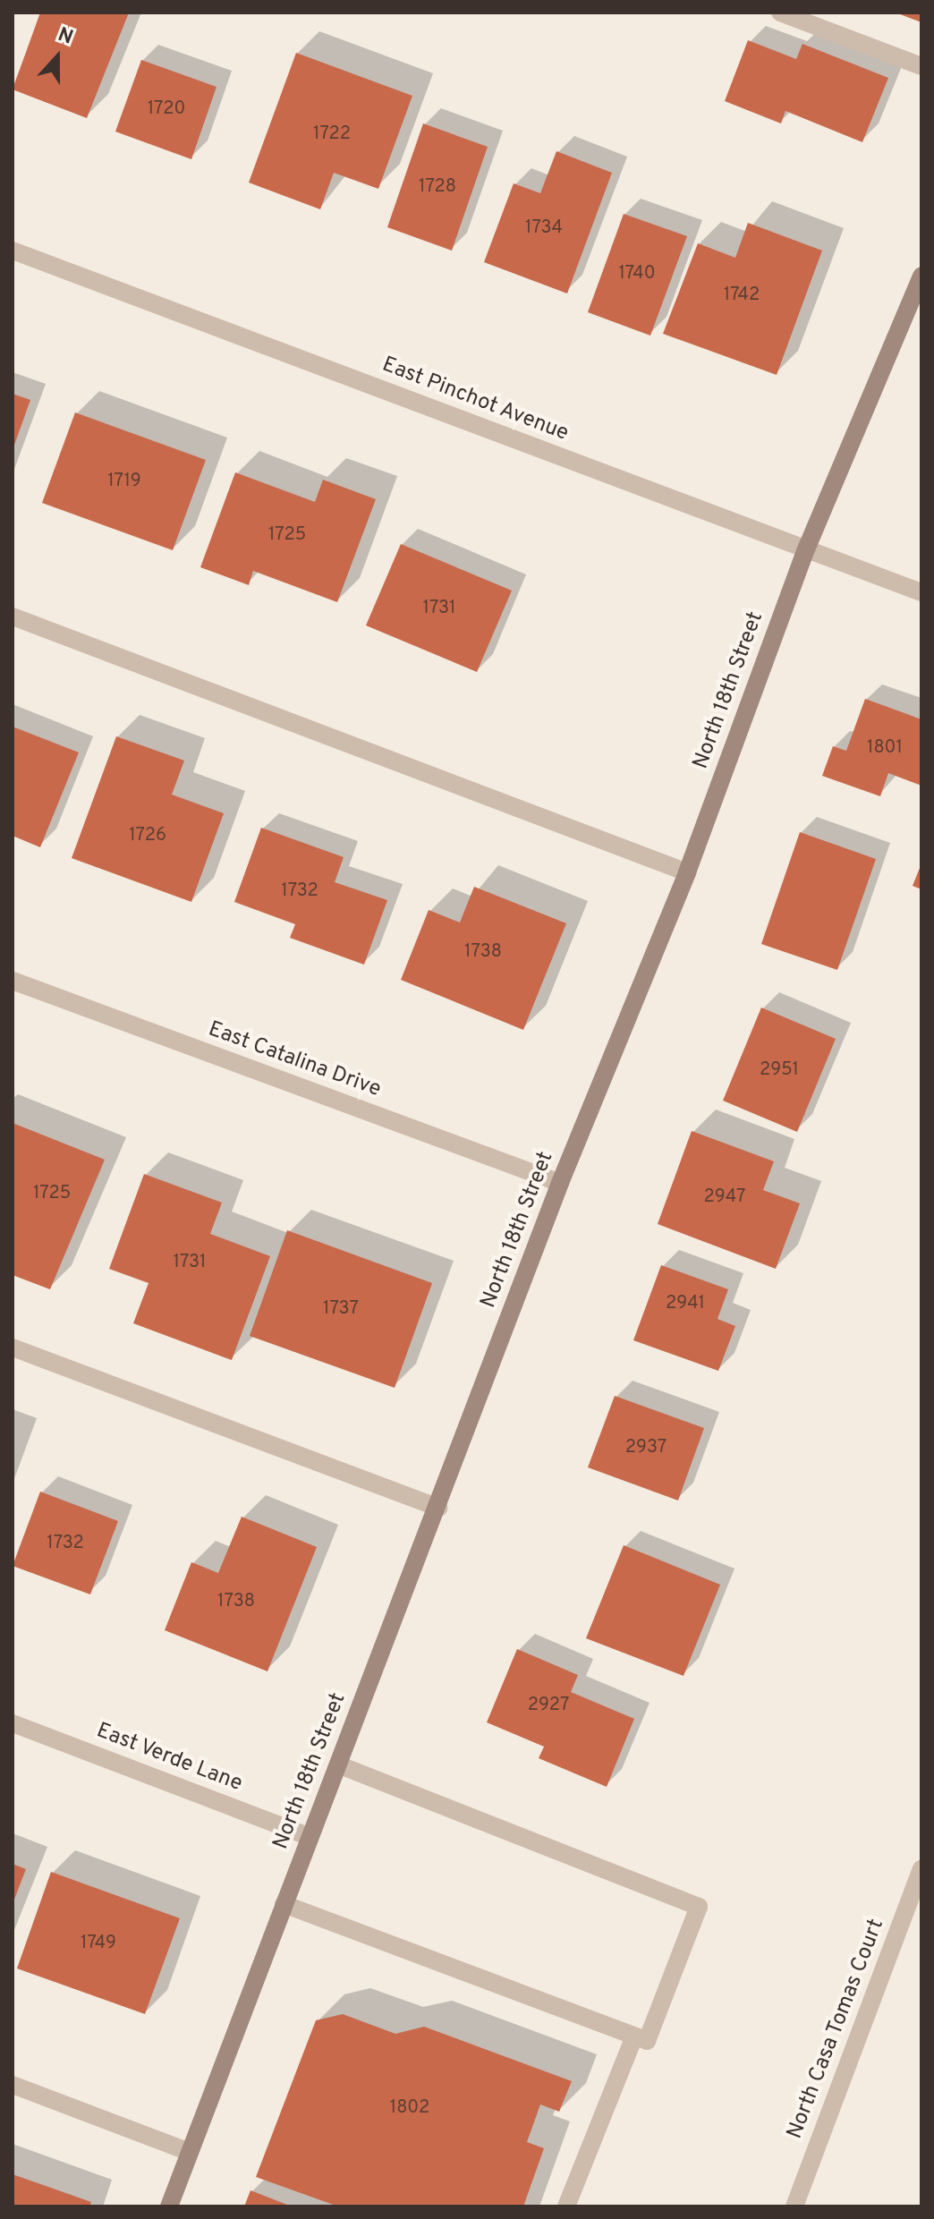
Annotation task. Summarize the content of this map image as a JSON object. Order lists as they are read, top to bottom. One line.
{"streets":{"street":["East Pinchot Avenue","North 18th Street","East Catalina Drive","East Verde Lane","North Casa Tomas Court"]},"crossings":[["East Pinchot Avenue","North 18th Street"],["North 18th Street","East Catalina Drive"],["North 18th Street","East Verde Lane"]],"house_numbers":["1720","1722","1728","1734","1740","1742","1719","1725","1731","1801","1726","1732","1738","2951","1725","2947","1731","2941","1737","2937","1732","1738","2927","1749","1802"],"north":"top"}
